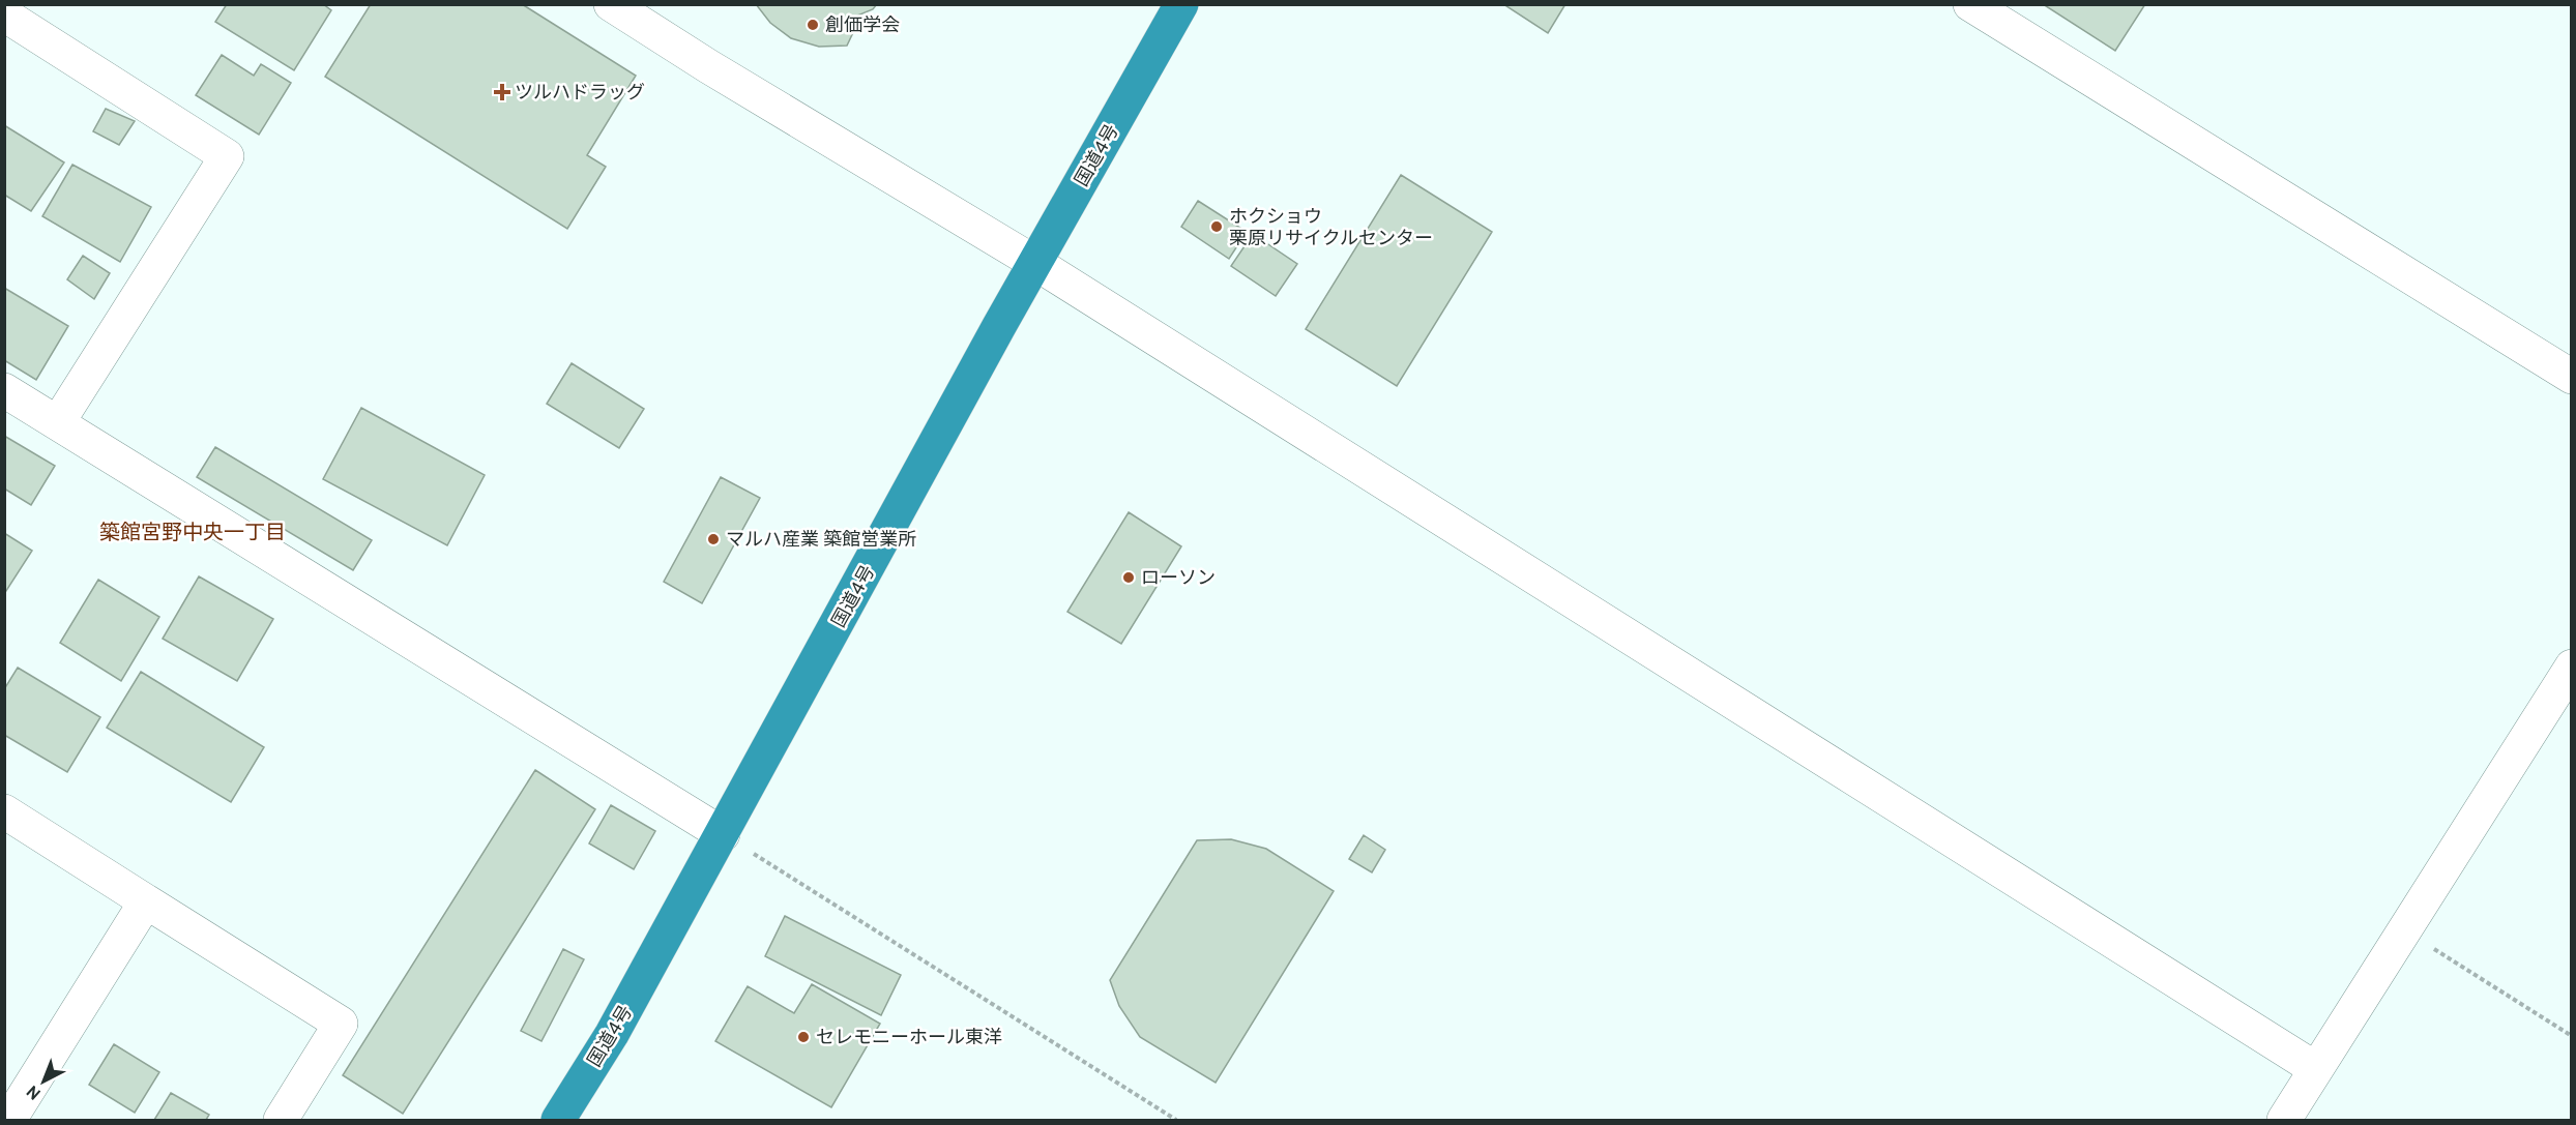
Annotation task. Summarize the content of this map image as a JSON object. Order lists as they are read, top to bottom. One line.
{"streets":{"highway":["国道4号"]},"districts":["築館宮野中央一丁目"],"places":{"other":["創価学会","ホクショウ 栗原リサイクルセンター","マルハ産業 築館営業所","ローソン","セレモニーホール東洋"],"health":["ツルハドラッグ"]},"north":"bottom left"}
